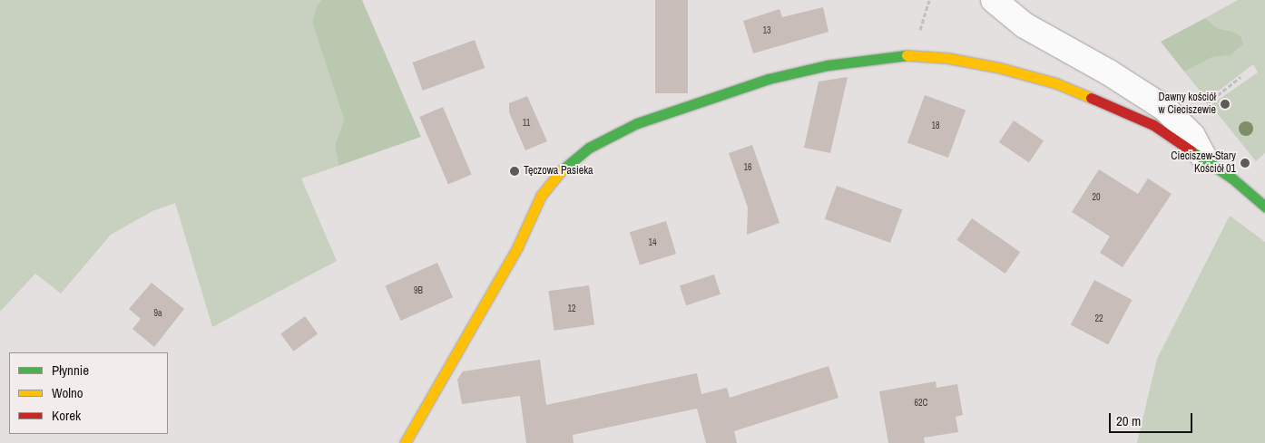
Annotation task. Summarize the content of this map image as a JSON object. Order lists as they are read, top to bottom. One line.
{"places":["Dawny kościół w Cieciszewie","Cieciszew-Stary Kościół 01","Tęczowa Pasieka"],"house_numbers":["13","11","18","16","20","14","9B","12","9a","22","62C"],"legend":["Płynnie","Wolno","Korek"],"scale_bar":"20 m"}
